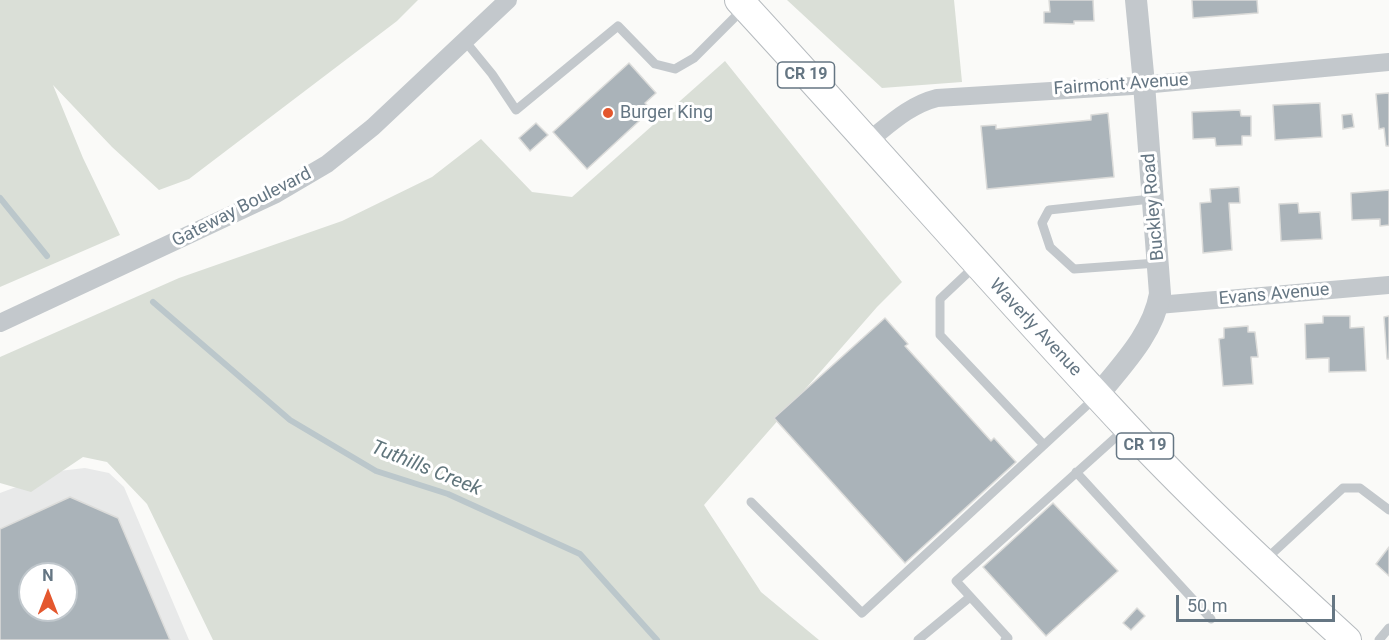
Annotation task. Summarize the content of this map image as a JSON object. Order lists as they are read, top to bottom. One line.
{"streets":{"main road":["CR 19","Waverly Avenue"],"street":["Fairmont Avenue","Buckley Road","Gateway Boulevard","Evans Avenue"]},"crossings":[["Fairmont Avenue","Buckley Road"],["Fairmont Avenue","Waverly Avenue"],["Buckley Road","Evans Avenue"],["Buckley Road","Waverly Avenue"]],"water":["Tuthills Creek"],"places":["Burger King"],"scale_bar":"50 m","north":"top"}
